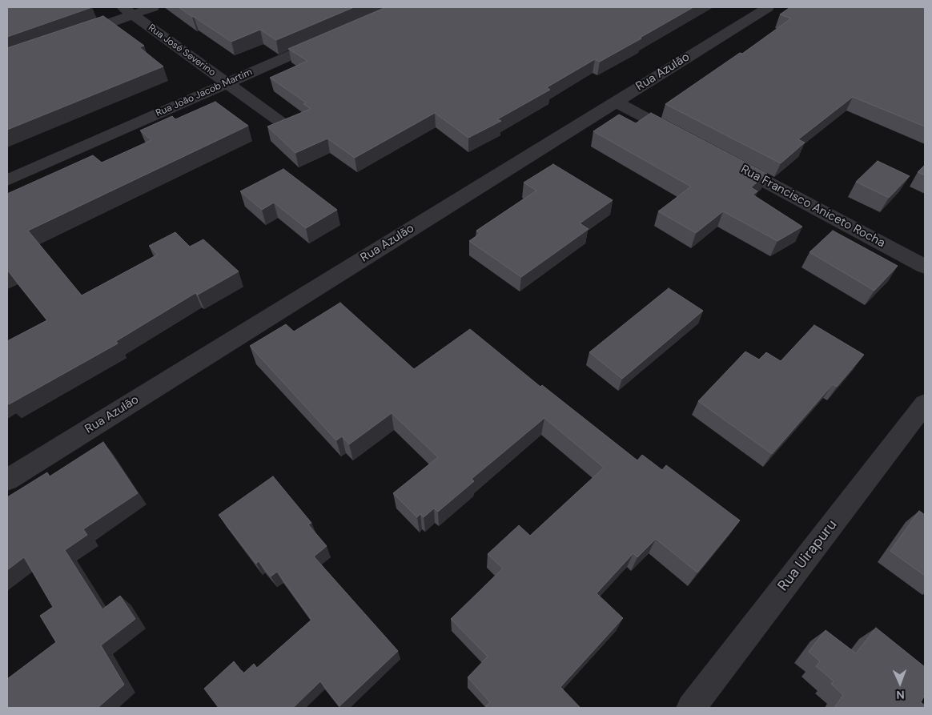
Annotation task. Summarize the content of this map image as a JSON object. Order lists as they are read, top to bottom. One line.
{"streets":{"street":["Rua José Severino","Rua Azulão","Rua João Jacob Martim","Rua Francisco Aniceto Rocha","Rua Uirapuru"]},"crossings":[["Rua José Severino","Rua João Jacob Martim"]],"north":"bottom"}
